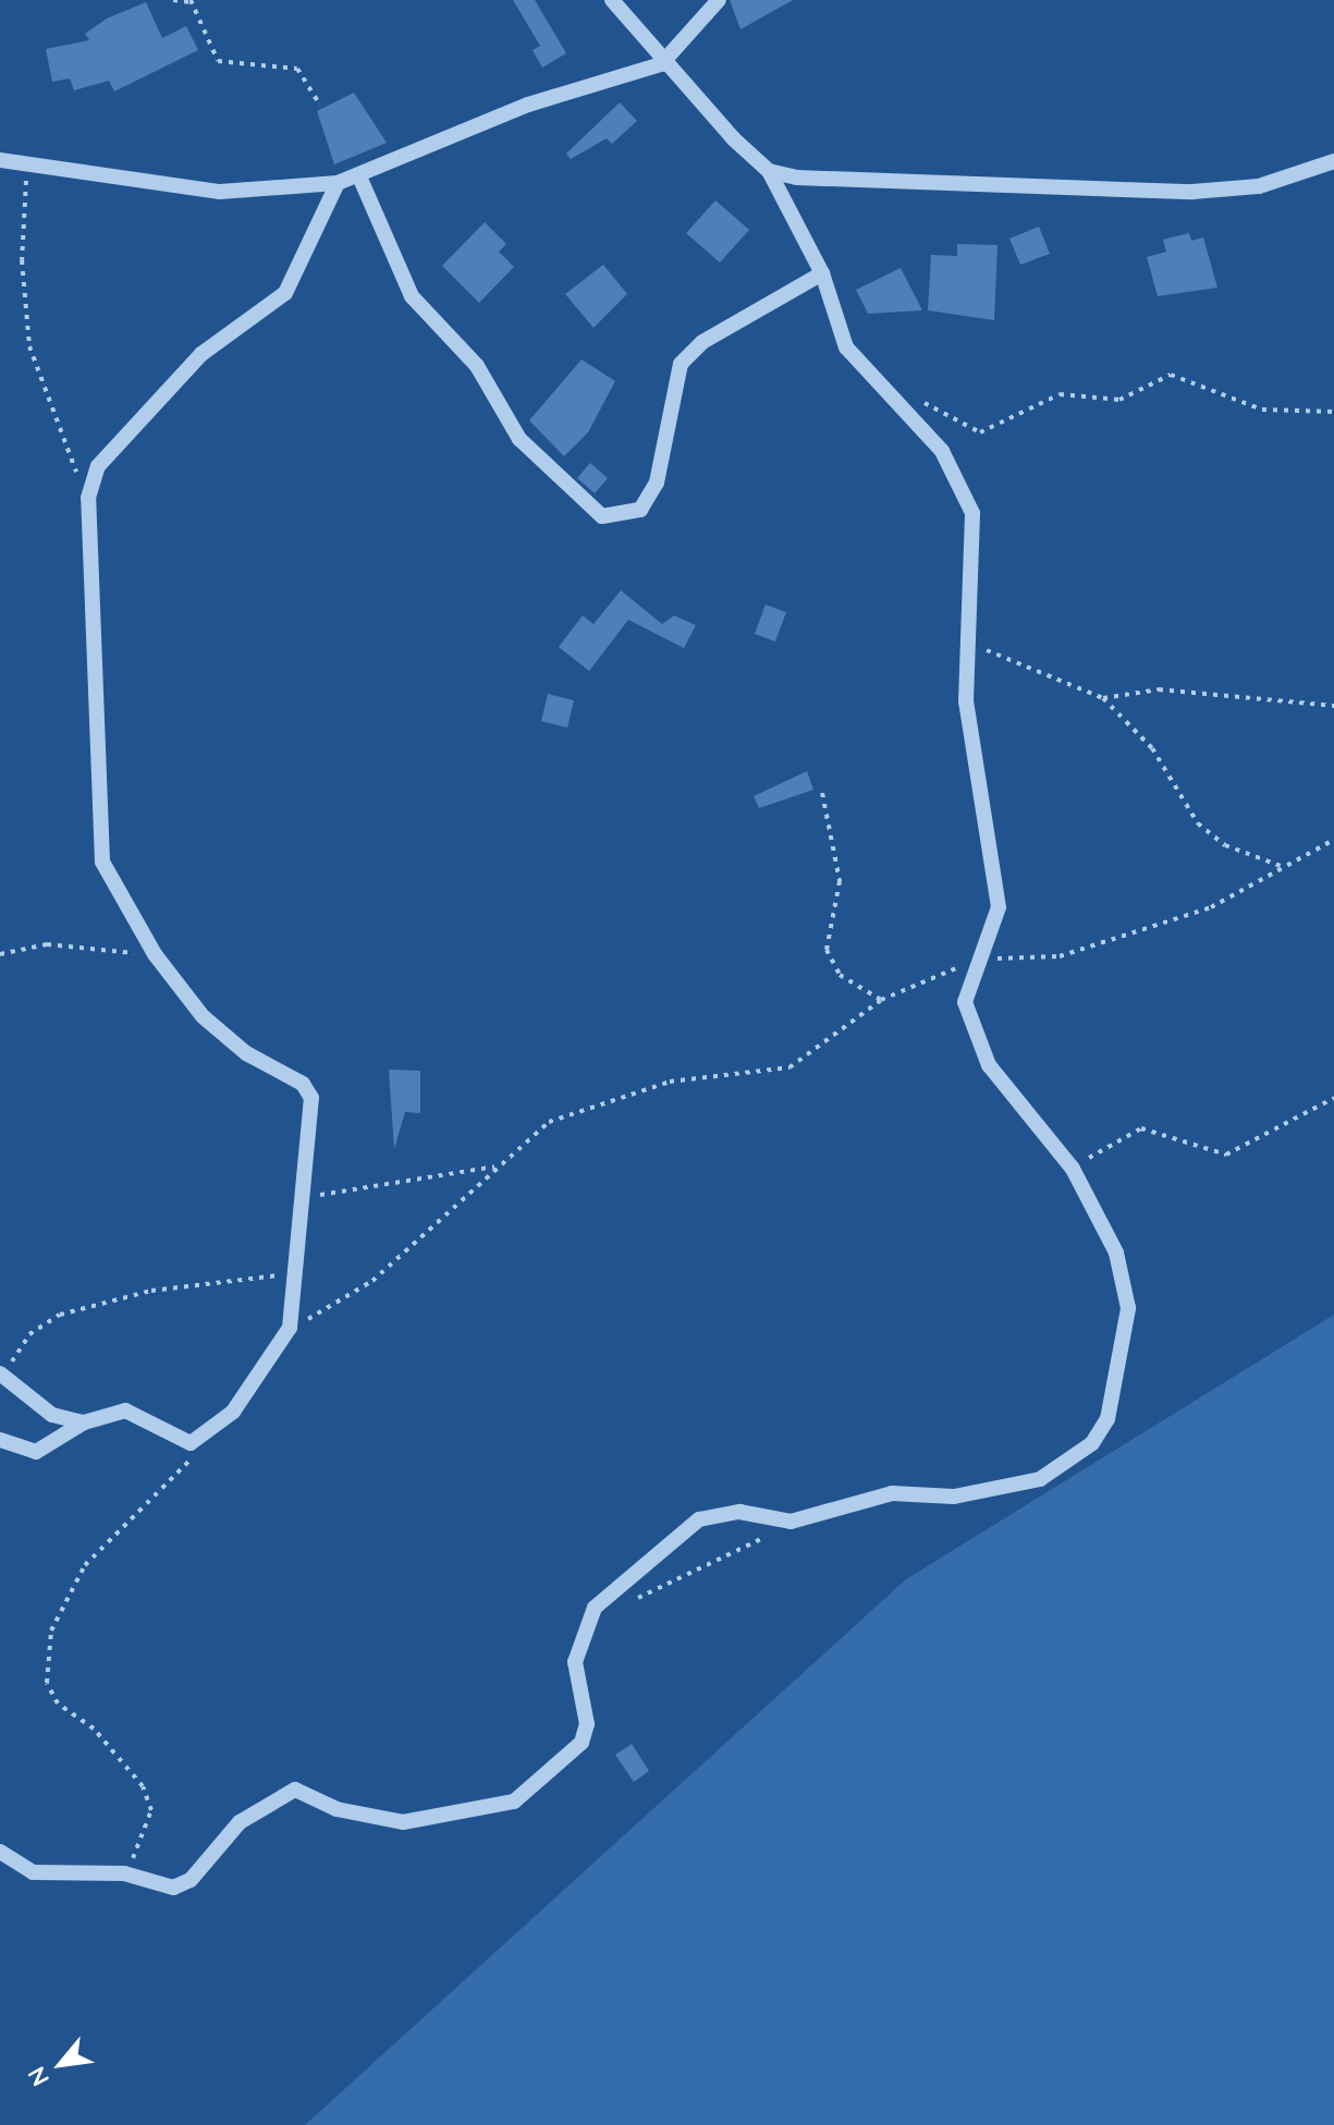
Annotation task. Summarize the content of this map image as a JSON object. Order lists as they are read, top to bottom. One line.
{"north":"bottom left"}
